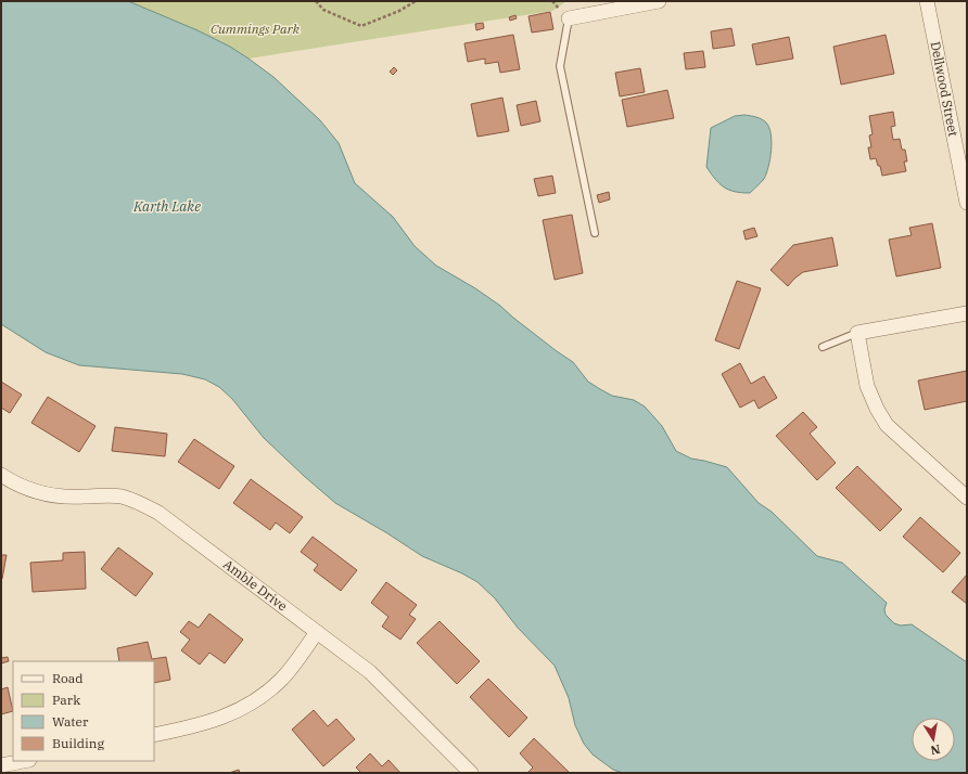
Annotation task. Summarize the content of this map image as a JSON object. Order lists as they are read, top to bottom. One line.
{"streets":{"street":["Dellwood Street","Amble Drive"]},"water":["Karth Lake"],"parks":["Cummings Park"],"legend":["Road","Park","Water","Building"],"north":"bottom"}
